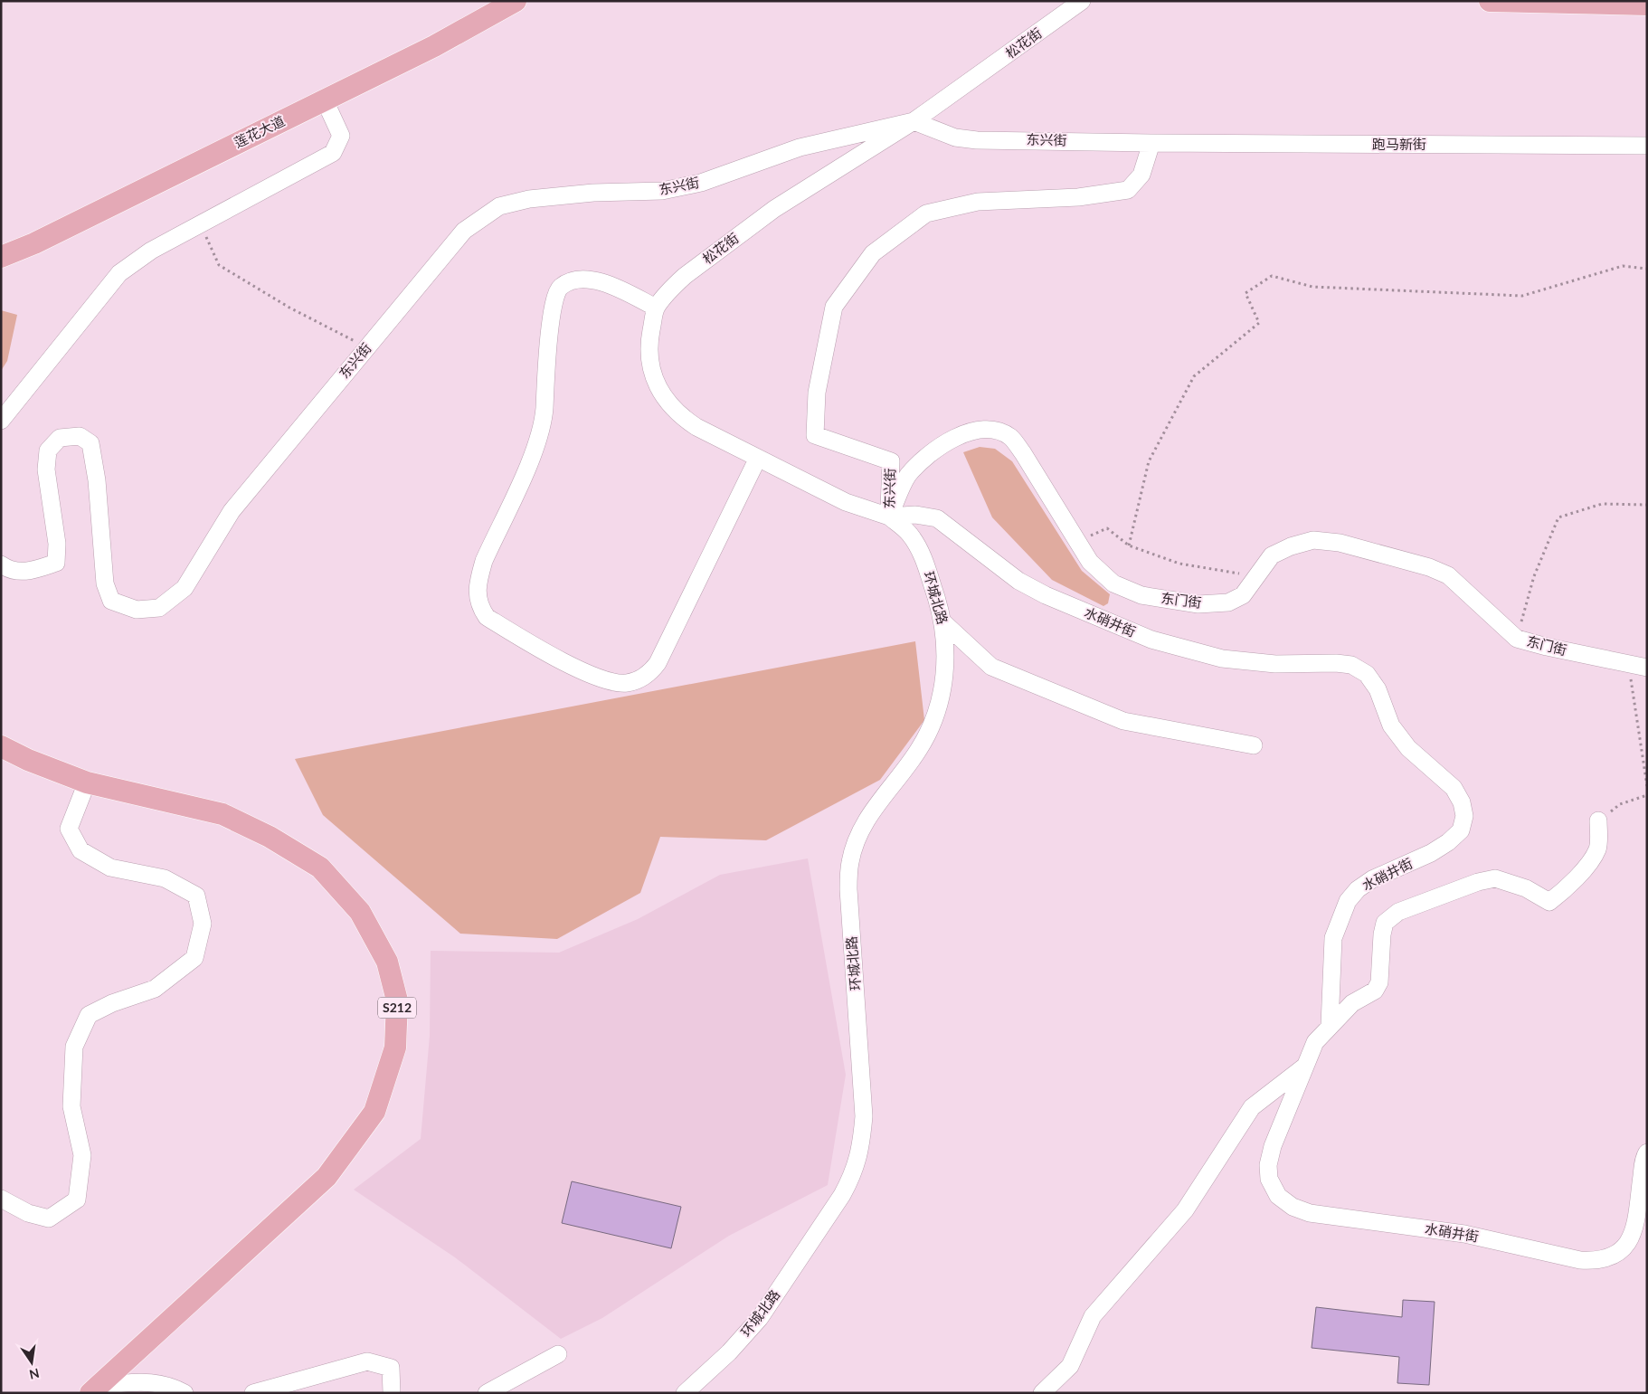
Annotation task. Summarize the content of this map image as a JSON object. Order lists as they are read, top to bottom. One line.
{"streets":{"main road":["莲花大道","S212"],"street":["松花街","东兴街","跑马新街","环城北路","东门街","水硝井街"]},"crossings":[["松花街","东兴街"],["松花街","环城北路"],["松花街","东门街"],["松花街","水硝井街"],["东兴街","跑马新街"],["东兴街","环城北路"],["东兴街","东门街"],["东兴街","水硝井街"],["环城北路","东门街"],["环城北路","水硝井街"],["东门街","水硝井街"]],"north":"bottom"}
